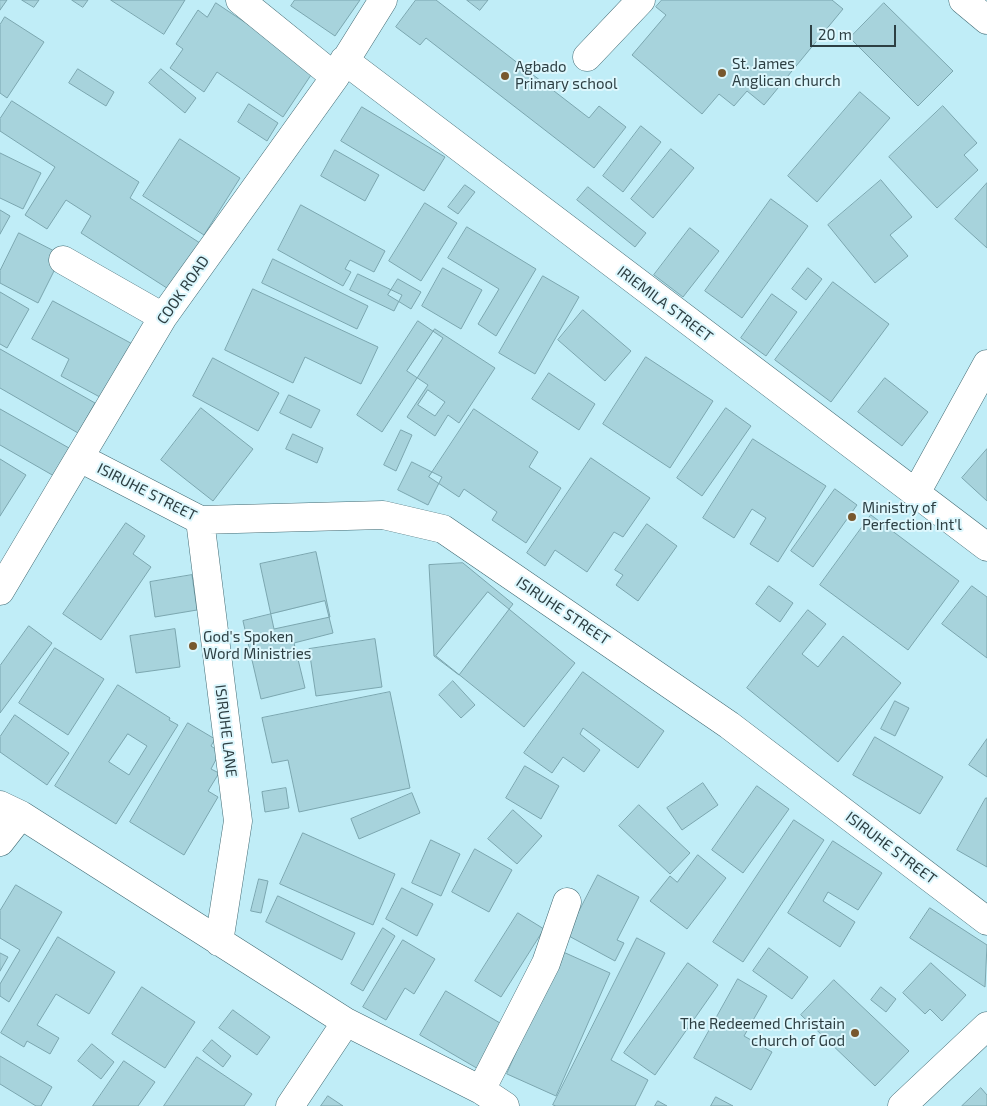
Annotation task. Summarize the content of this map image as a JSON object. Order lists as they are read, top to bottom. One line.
{"streets":{"main road":["COOK ROAD","IRIEMILA STREET","ISIRUHE STREET","ISIRUHE LANE"]},"crossings":[["COOK ROAD","IRIEMILA STREET"],["COOK ROAD","ISIRUHE STREET"],["ISIRUHE STREET","ISIRUHE LANE"]],"places":["St. James Anglican church","Agbado Primary school","Ministry of Perfection Int'l","God's Spoken Word Ministries","The Redeemed Christain church of God"],"scale_bar":"20 m"}
